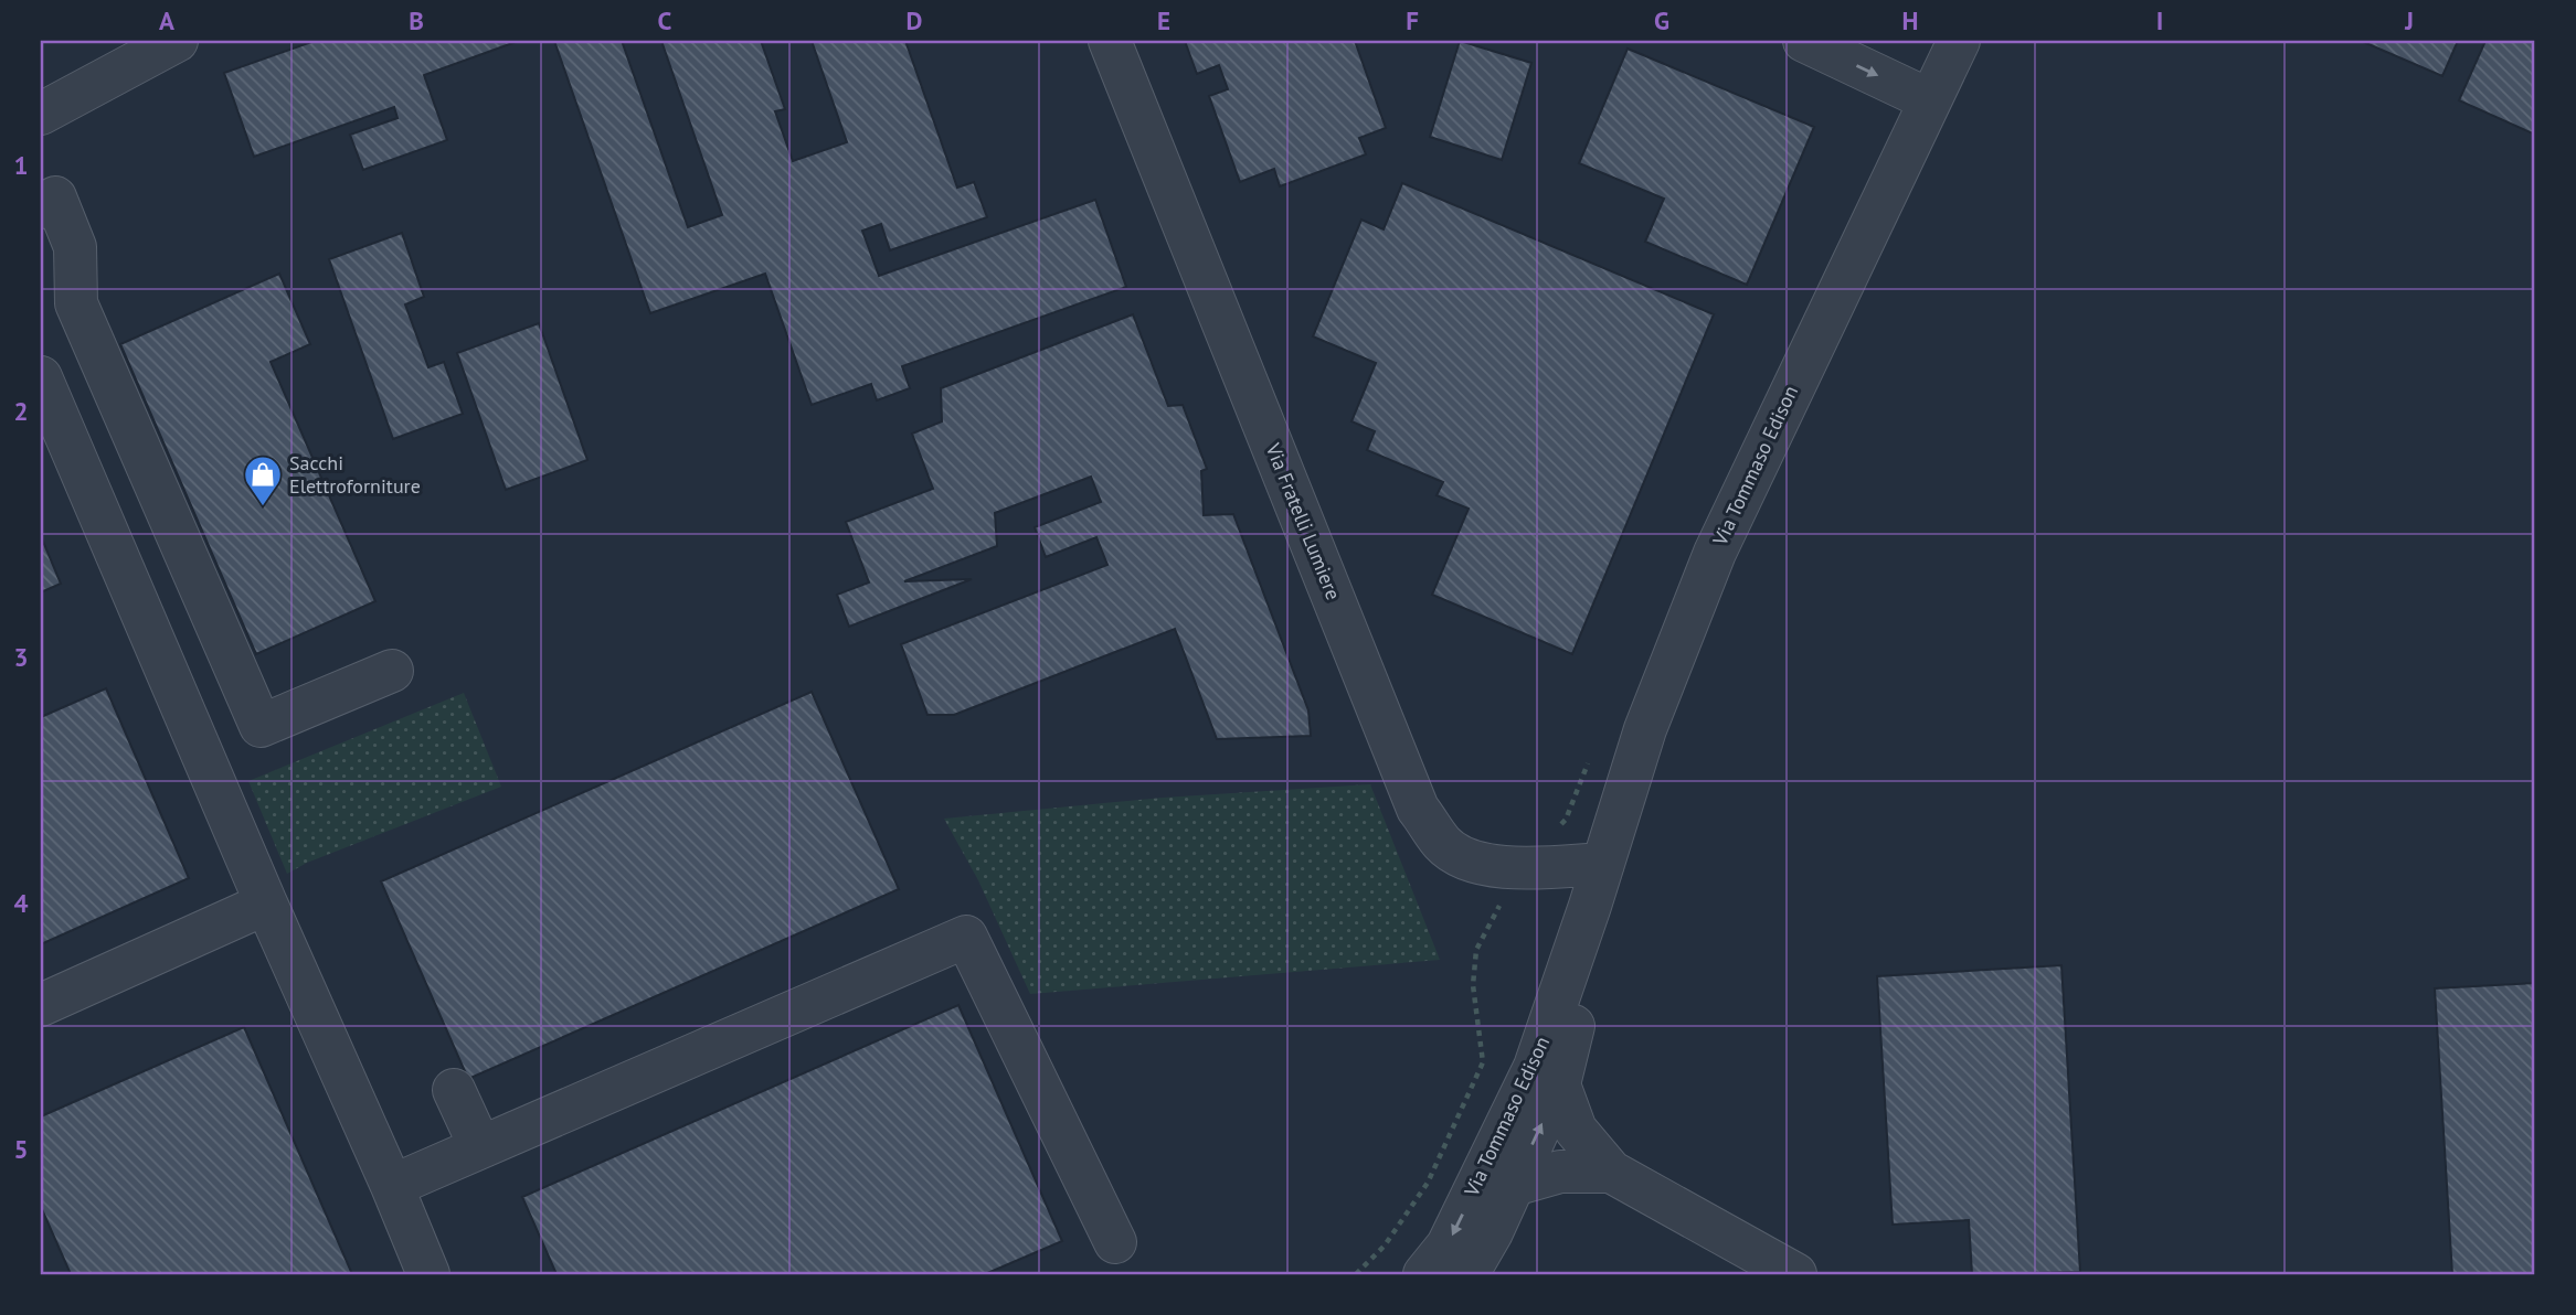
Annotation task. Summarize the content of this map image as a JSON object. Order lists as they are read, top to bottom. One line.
{"streets":{"street":["Via Tommaso Edison","Via Fratelli Lumiere"]},"crossings":[["Via Tommaso Edison","Via Fratelli Lumiere"]],"places":{"shop":["Sacchi Elettroforniture"]},"grid":{"columns":["A","B","C","D","E","F","G","H","I","J"],"rows":["1","2","3","4","5"]}}
